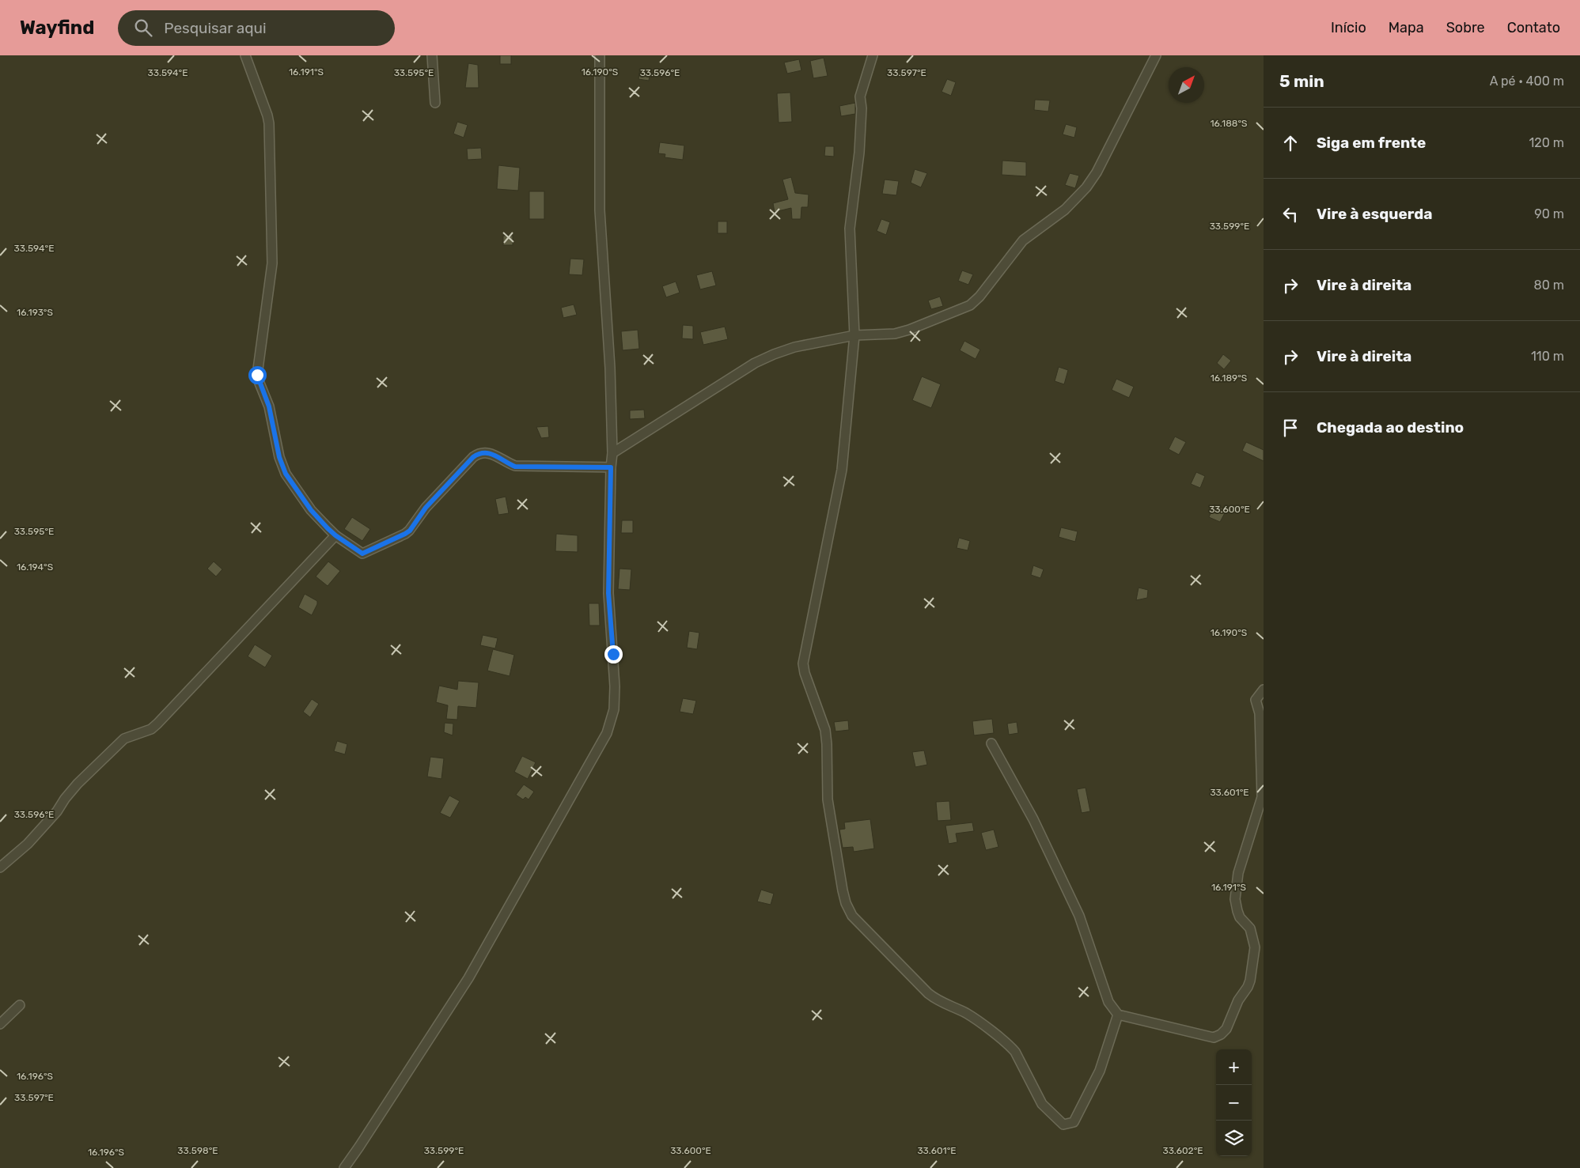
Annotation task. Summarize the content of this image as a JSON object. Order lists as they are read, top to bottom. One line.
{"north":"top right","page":{"header":"Wayfind","search":"Pesquisar aqui","nav":["Início","Mapa","Sobre","Contato"],"heading":["5 min","A pé · 400 m"],"list":[["Siga em frente","120 m"],["Vire à esquerda","90 m"],["Vire à direita","80 m"],["Vire à direita","110 m"],"Chegada ao destino"],"map_buttons":["+","−"]},"coordinates":["16.191°S","16.190°S","33.594°E","33.595°E","33.596°E","33.597°E","16.188°S","33.599°E","16.193°S","16.189°S","33.600°E","16.194°S","33.601°E","16.196°S","33.598°E","33.602°E"]}
